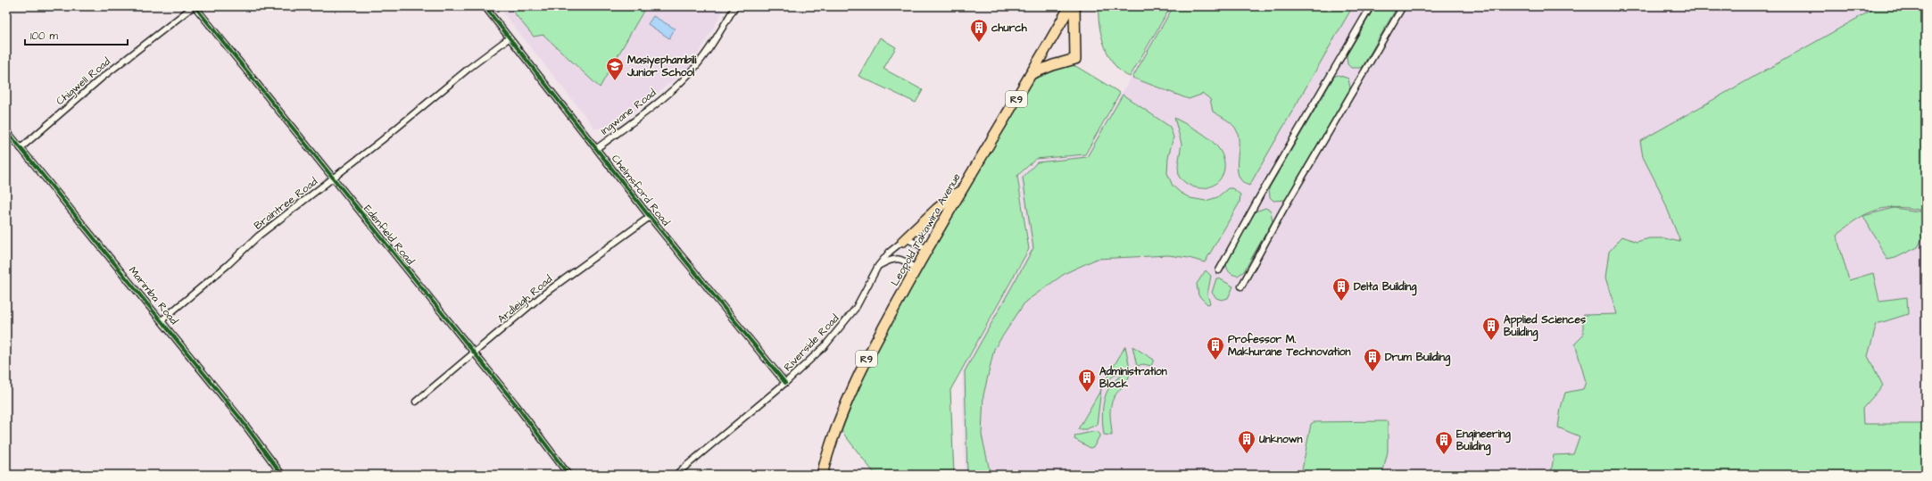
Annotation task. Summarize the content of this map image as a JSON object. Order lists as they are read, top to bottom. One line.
{"streets":{"highway":["R9","Leopold Takawira Avenue"],"street":["Chigwell Road","Ingwane Road","Chelmsford Road","Braintree Road","Edenfield Road","Marimba Road","Ardleigh Road","Riverside Road"]},"crossings":[["Chigwell Road","Edenfield Road"],["Chigwell Road","Marimba Road"],["Ingwane Road","Chelmsford Road"],["Chelmsford Road","Braintree Road"],["Chelmsford Road","Ardleigh Road"],["Chelmsford Road","Riverside Road"],["Braintree Road","Edenfield Road"],["Braintree Road","Marimba Road"],["Edenfield Road","Ardleigh Road"]],"places":{"building":["church","Delta Building","Applied Sciences Building","Professor M. Makhurane Technovation","Drum Building","Administration Block","Unknown","Engineering Building"],"school or university":["Masiyephambili Junior School"]},"scale_bar":"100 m"}
